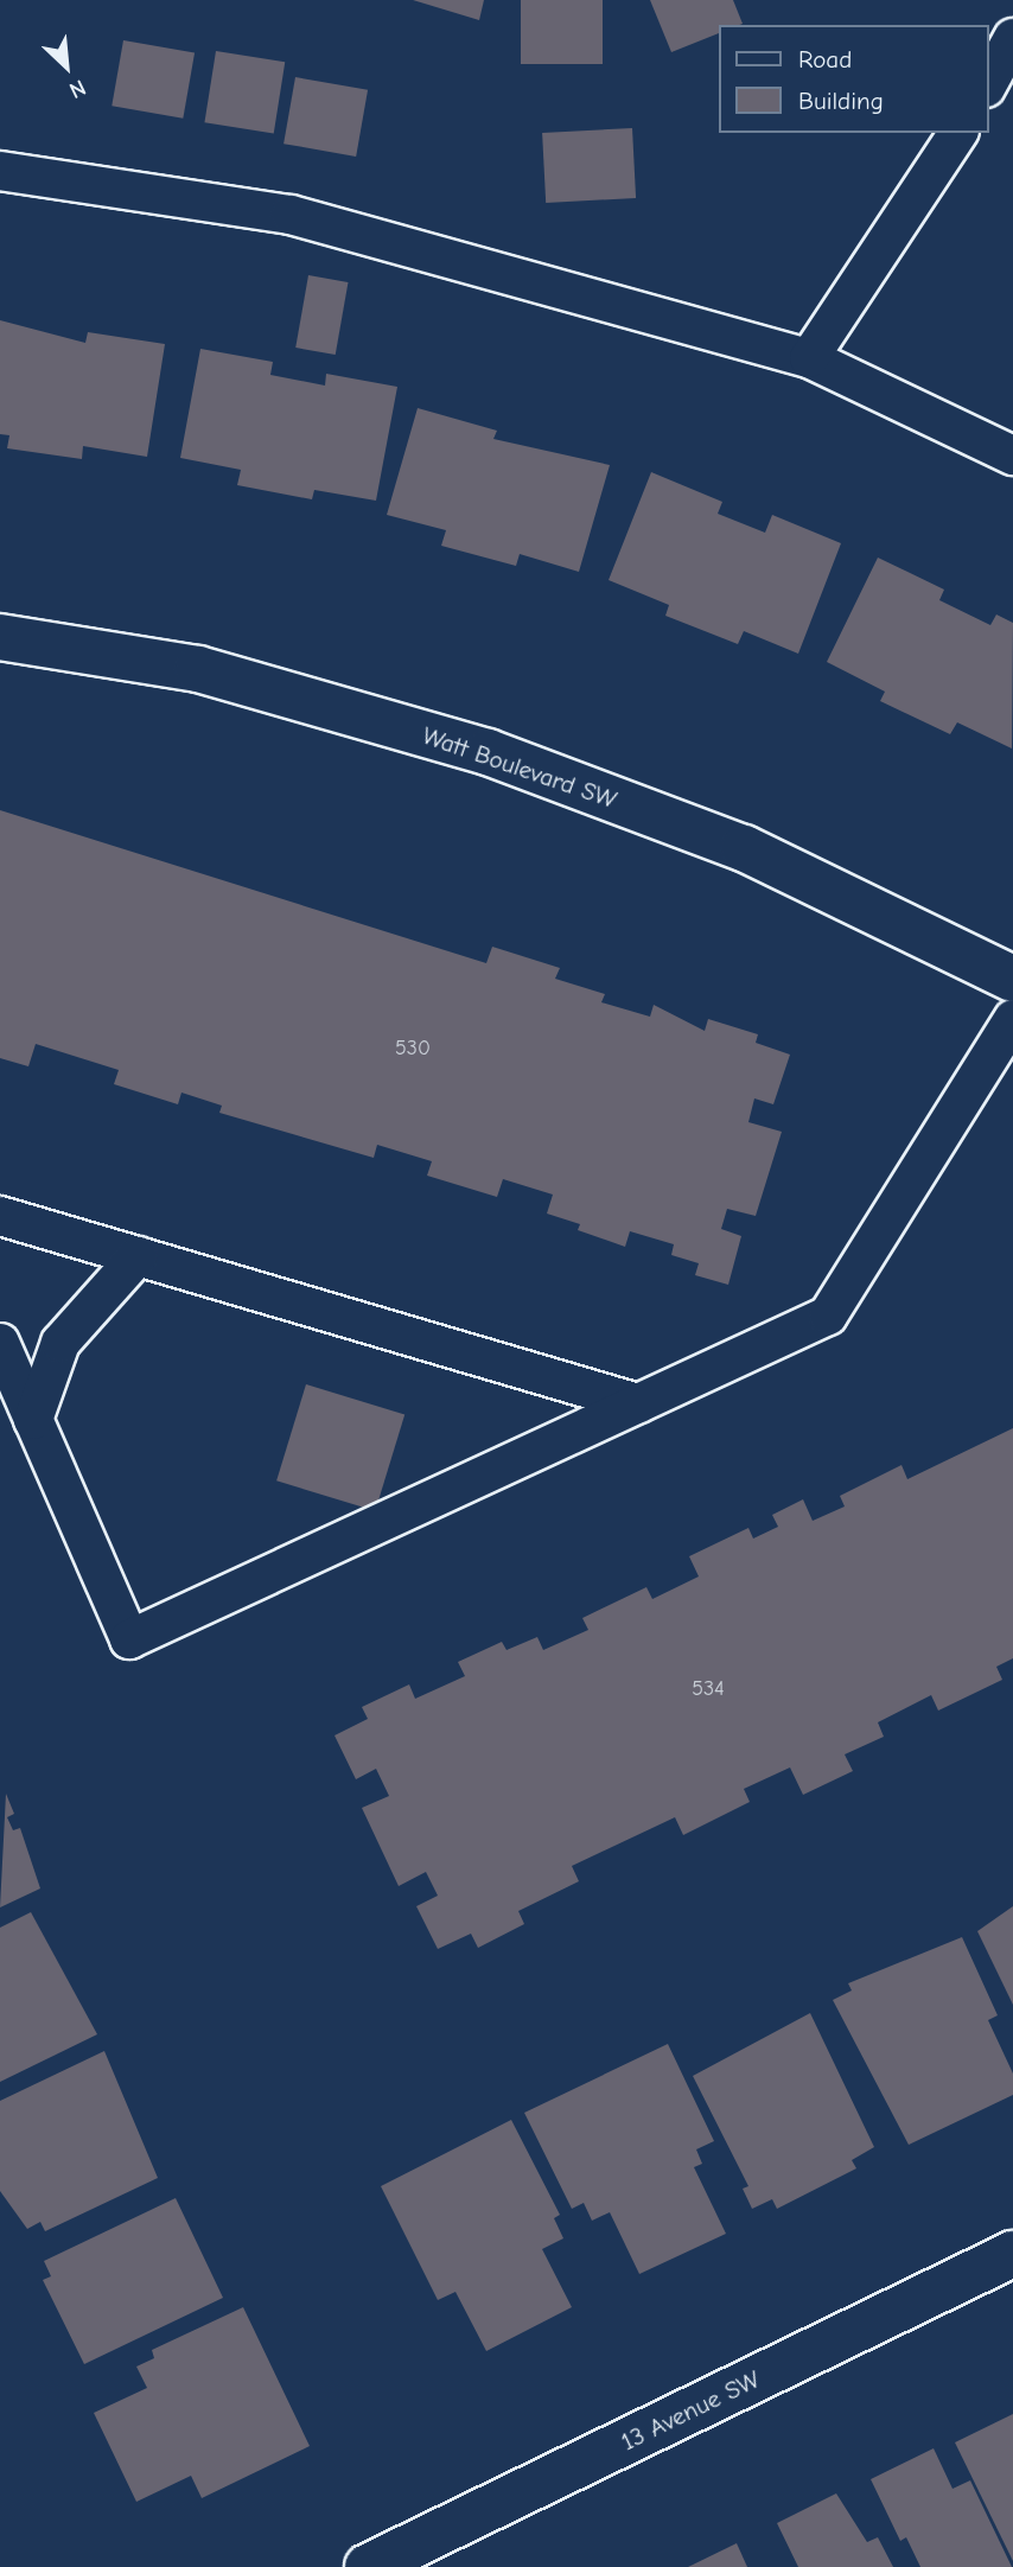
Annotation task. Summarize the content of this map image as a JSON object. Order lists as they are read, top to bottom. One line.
{"streets":{"street":["Watt Boulevard SW","13 Avenue SW"]},"house_numbers":["530","534"],"legend":["Road","Building"],"north":"bottom right"}
